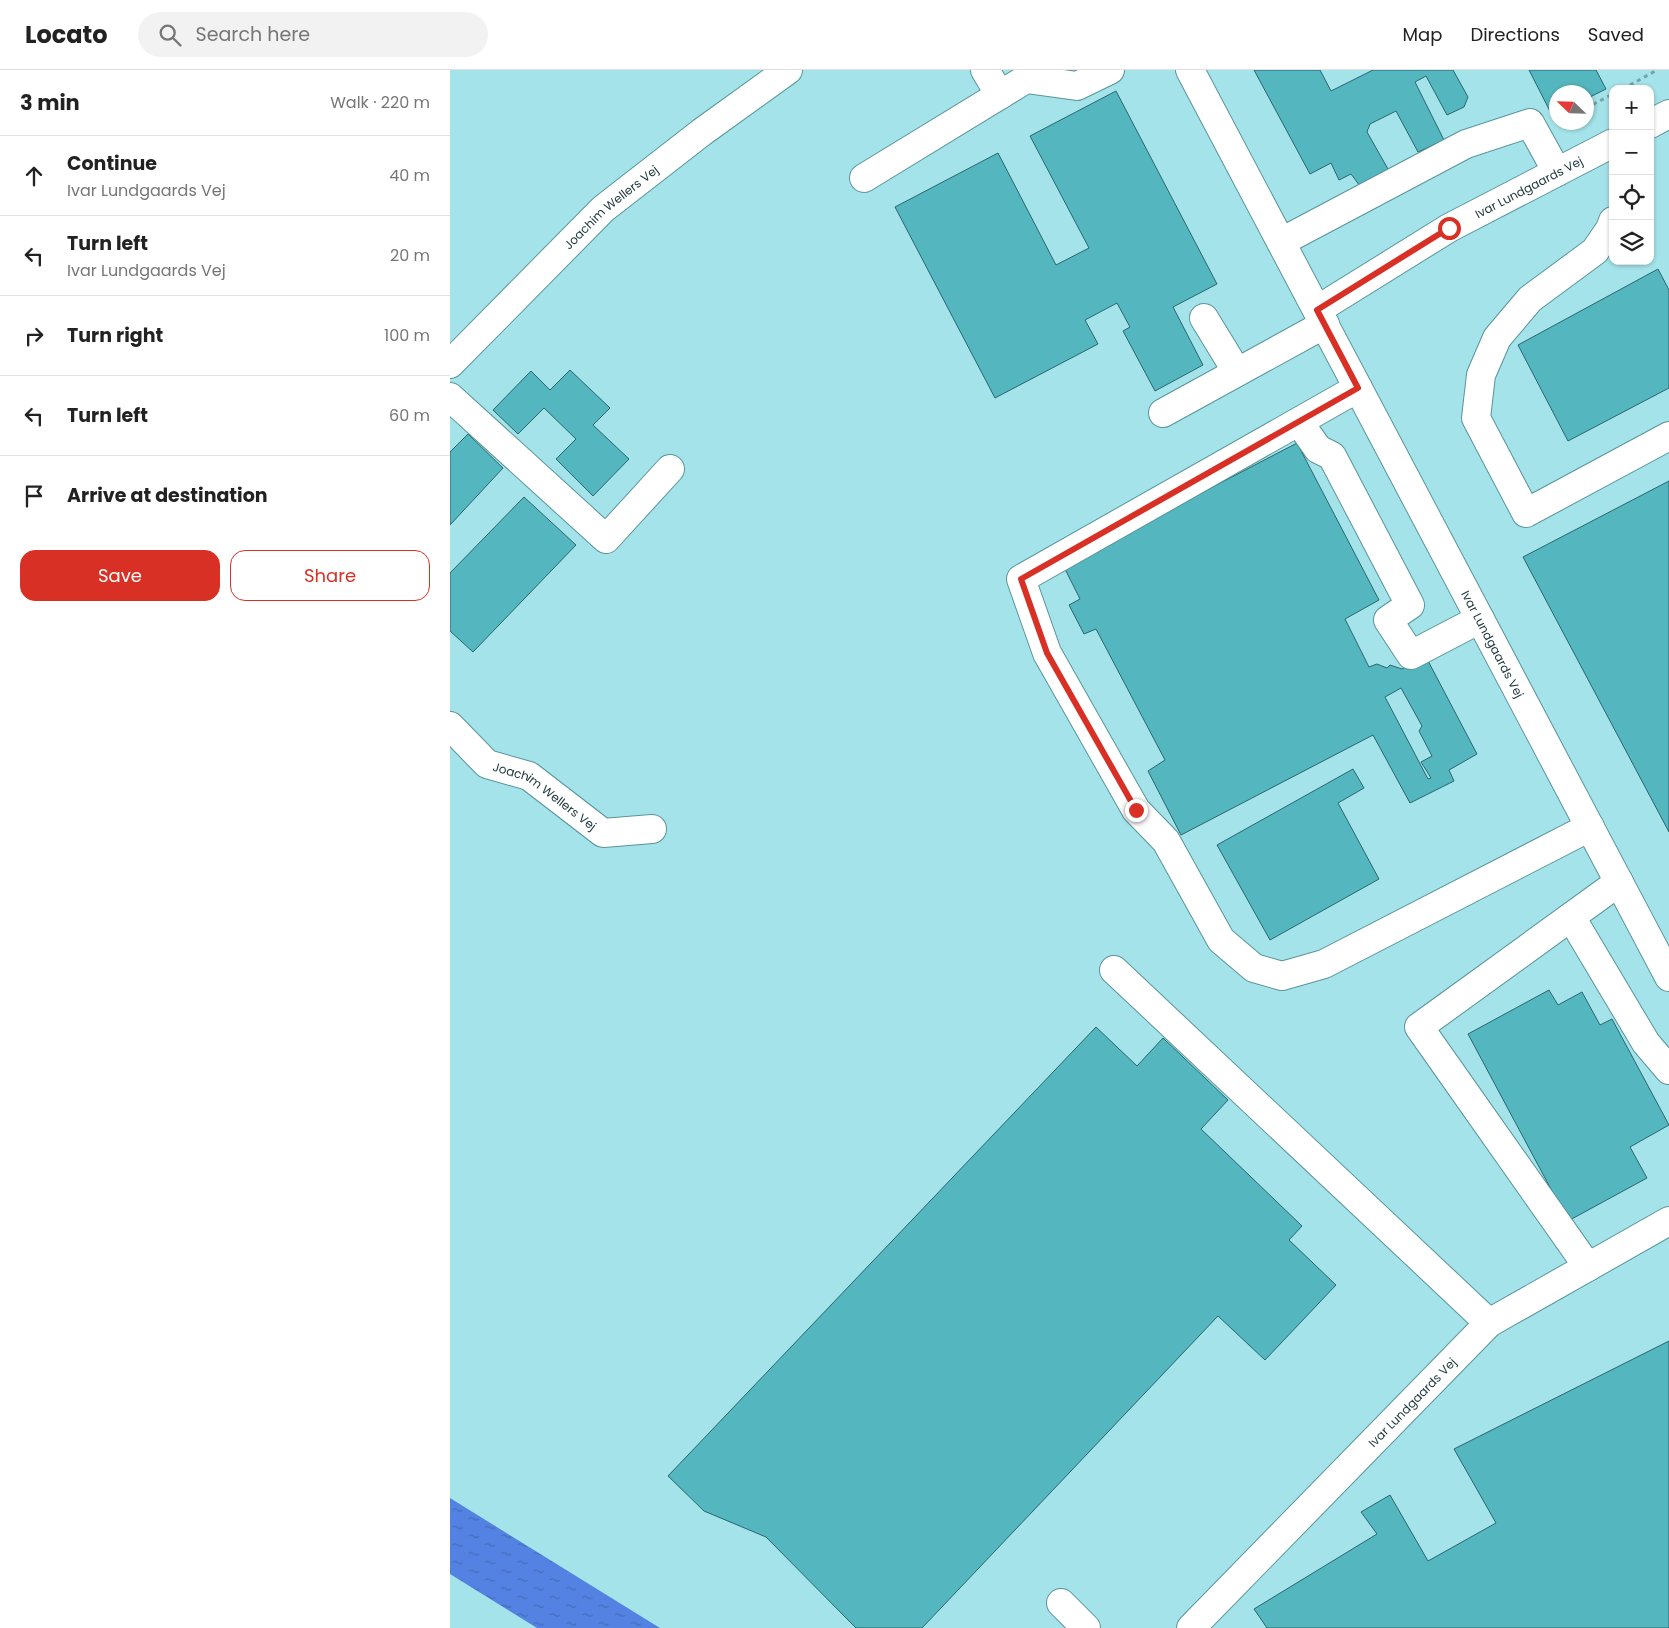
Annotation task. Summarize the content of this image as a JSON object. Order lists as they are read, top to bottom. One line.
{"streets":{"street":["Ivar Lundgaards Vej","Joachim Wellers Vej"]},"north":"top left","page":{"header":"Locato","search":"Search here","nav":["Map","Directions","Saved"],"heading":["3 min","Walk · 220 m"],"map_buttons":["+","−"],"list":[["Continue","Ivar Lundgaards Vej","40 m"],["Turn left","Ivar Lundgaards Vej","20 m"],["Turn right","100 m"],["Turn left","60 m"],"Arrive at destination"],"buttons":["Save","Share"]}}
